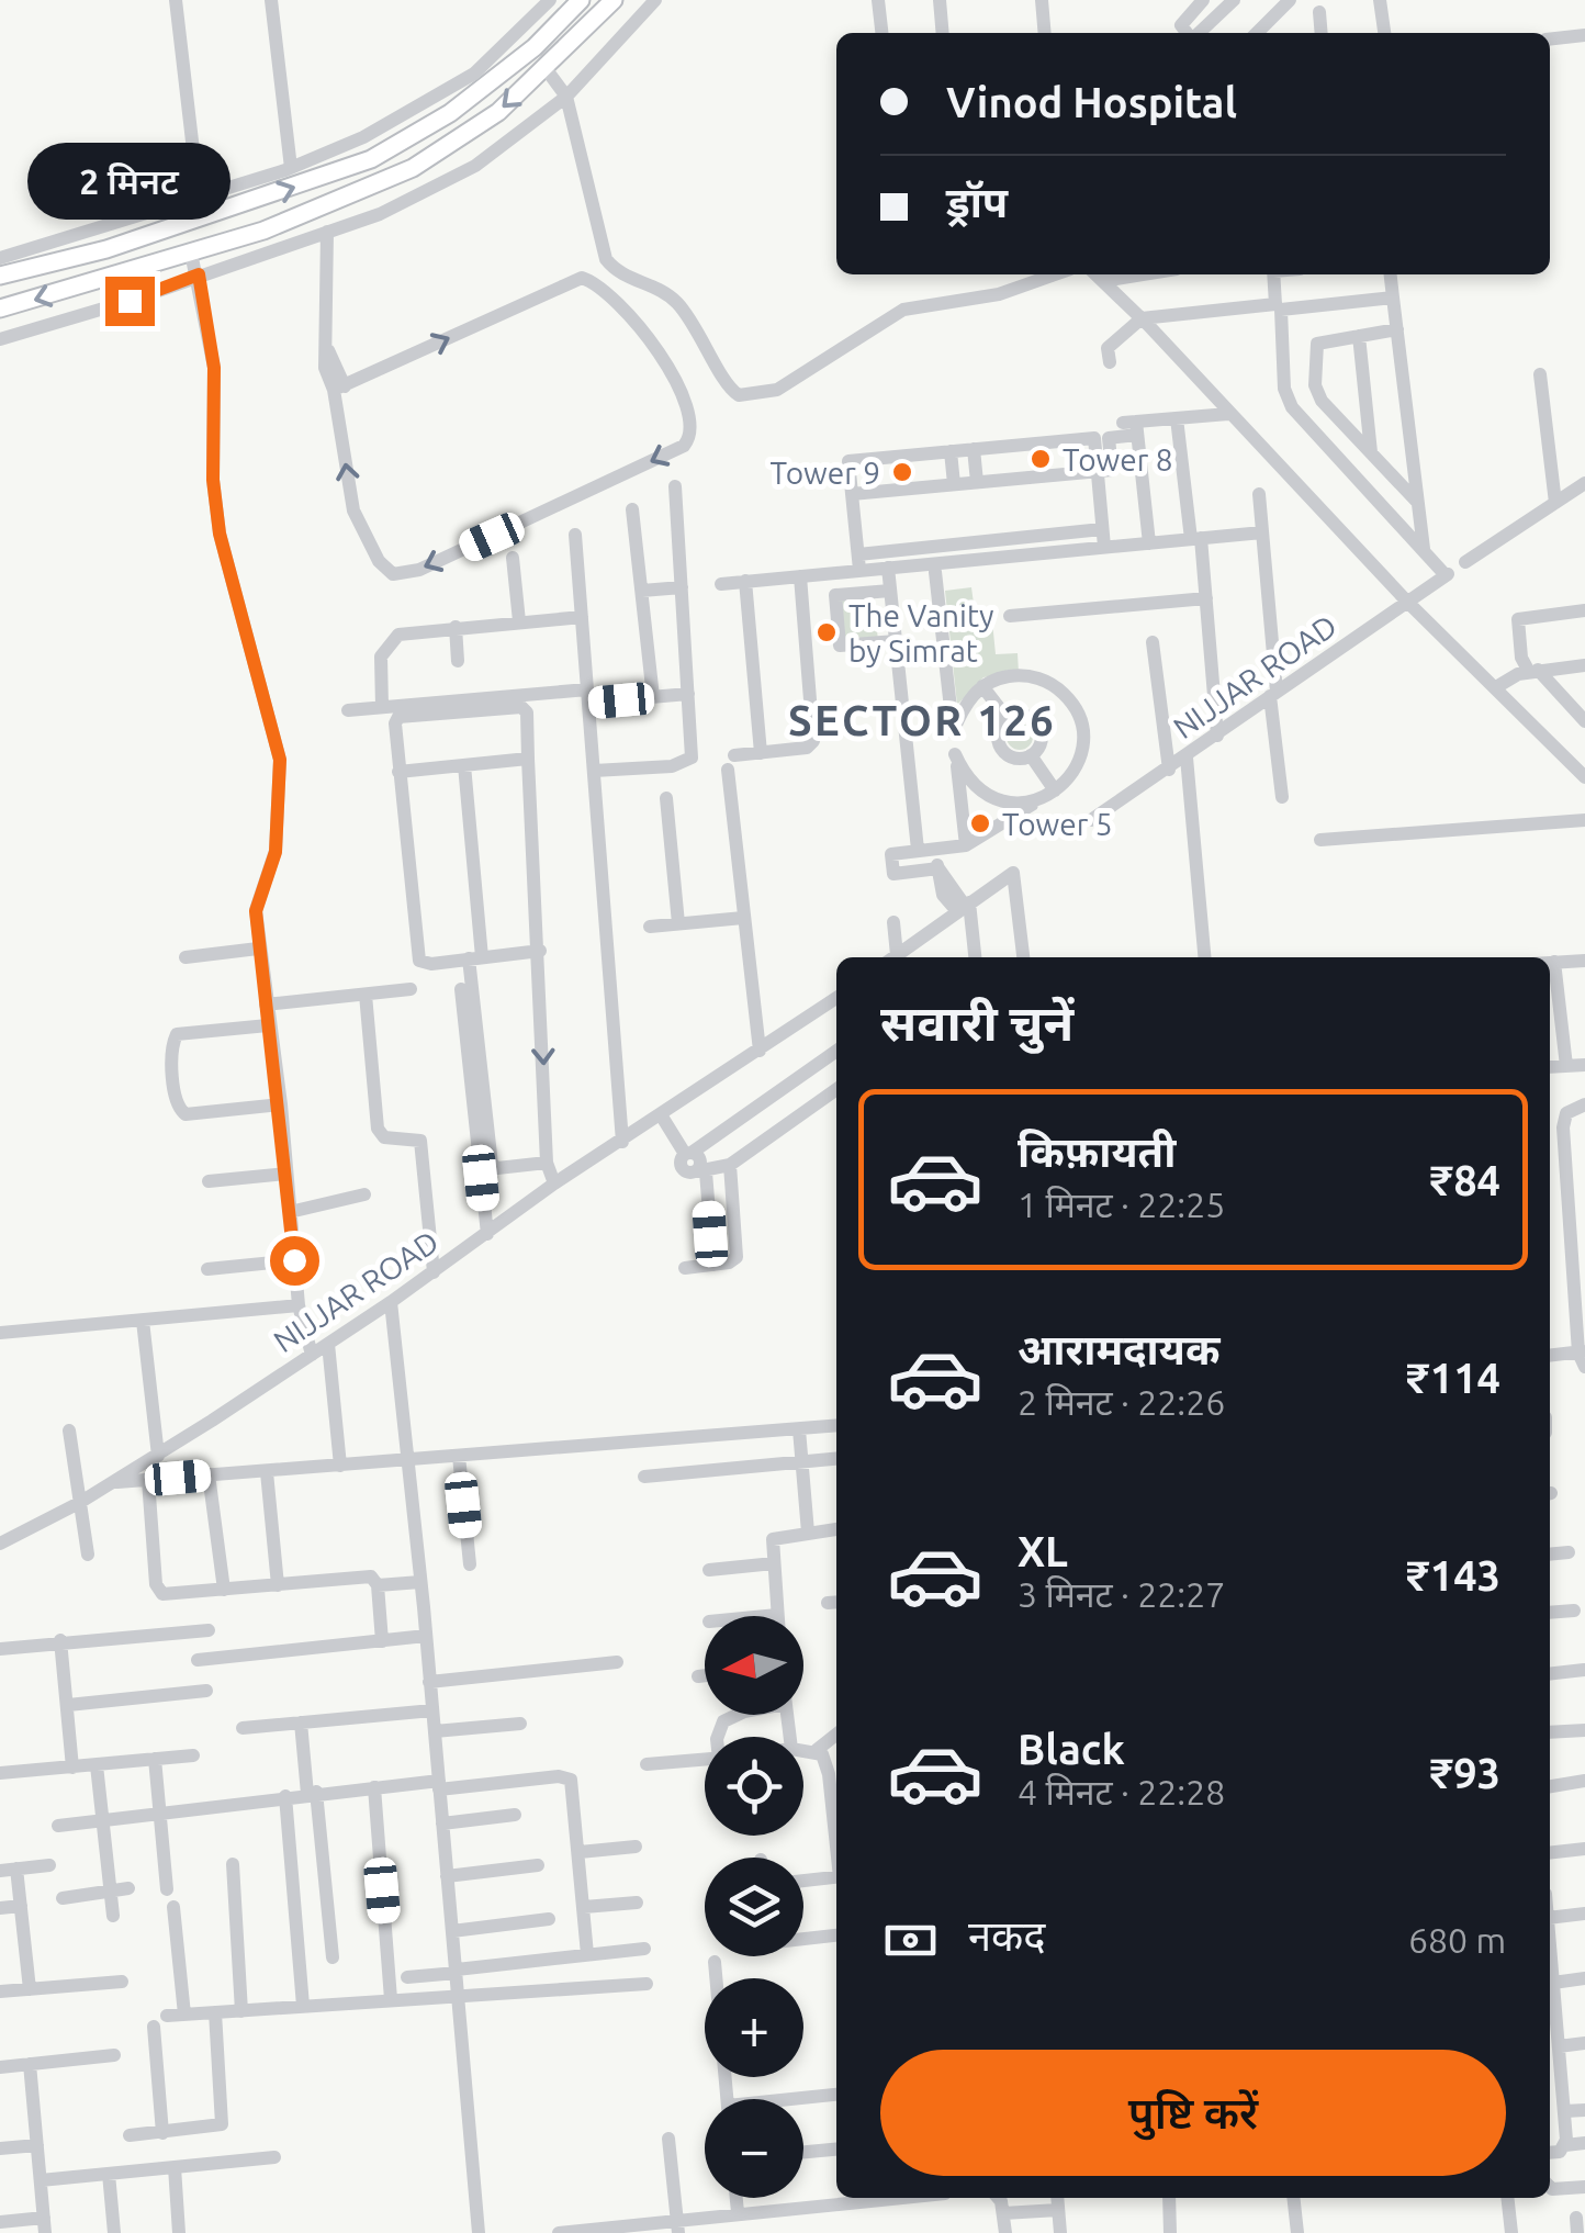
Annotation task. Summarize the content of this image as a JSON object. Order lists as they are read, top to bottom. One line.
{"streets":{"street":["NIJJAR ROAD"]},"districts":["SECTOR 126"],"places":["Tower 8","Tower 9","The Vanity by Simrat","Tower 5"],"north":"left","page":{"banner":["Vinod Hospital","ड्रॉप"],"bubble":"2 मिनट","heading":"सवारी चुनें","list":[{"name":"किफ़ायती","note":"1 मिनट · 22:25","value":"₹84"},{"name":"आरामदायक","note":"2 मिनट · 22:26","value":"₹114"},{"name":"XL","note":"3 मिनट · 22:27","value":"₹143"},{"name":"Black","note":"4 मिनट · 22:28","value":"₹93"}],"map_buttons":["+","−"],"pay":["नकद","680 m"],"buttons":"पुष्टि करें"}}
